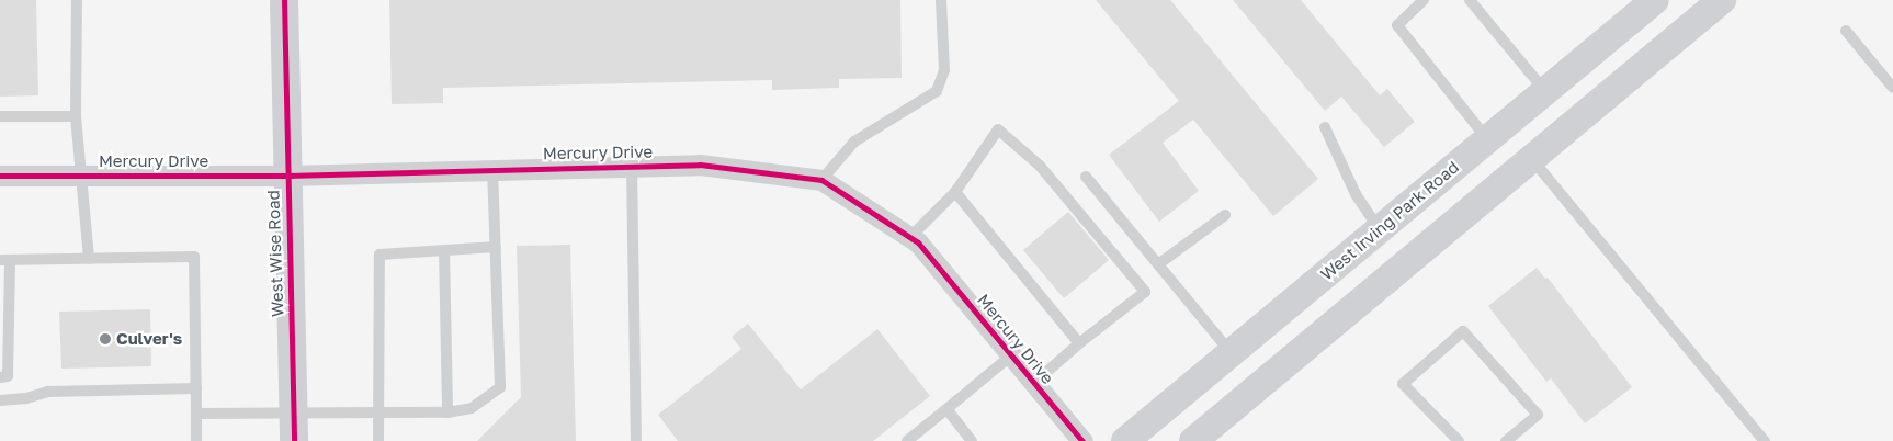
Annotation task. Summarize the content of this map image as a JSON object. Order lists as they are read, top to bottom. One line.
{"streets":{"main road":["West Irving Park Road","West Wise Road"],"street":["Mercury Drive"]},"crossings":[["Mercury Drive","West Wise Road"]],"places":["Culver's"]}
